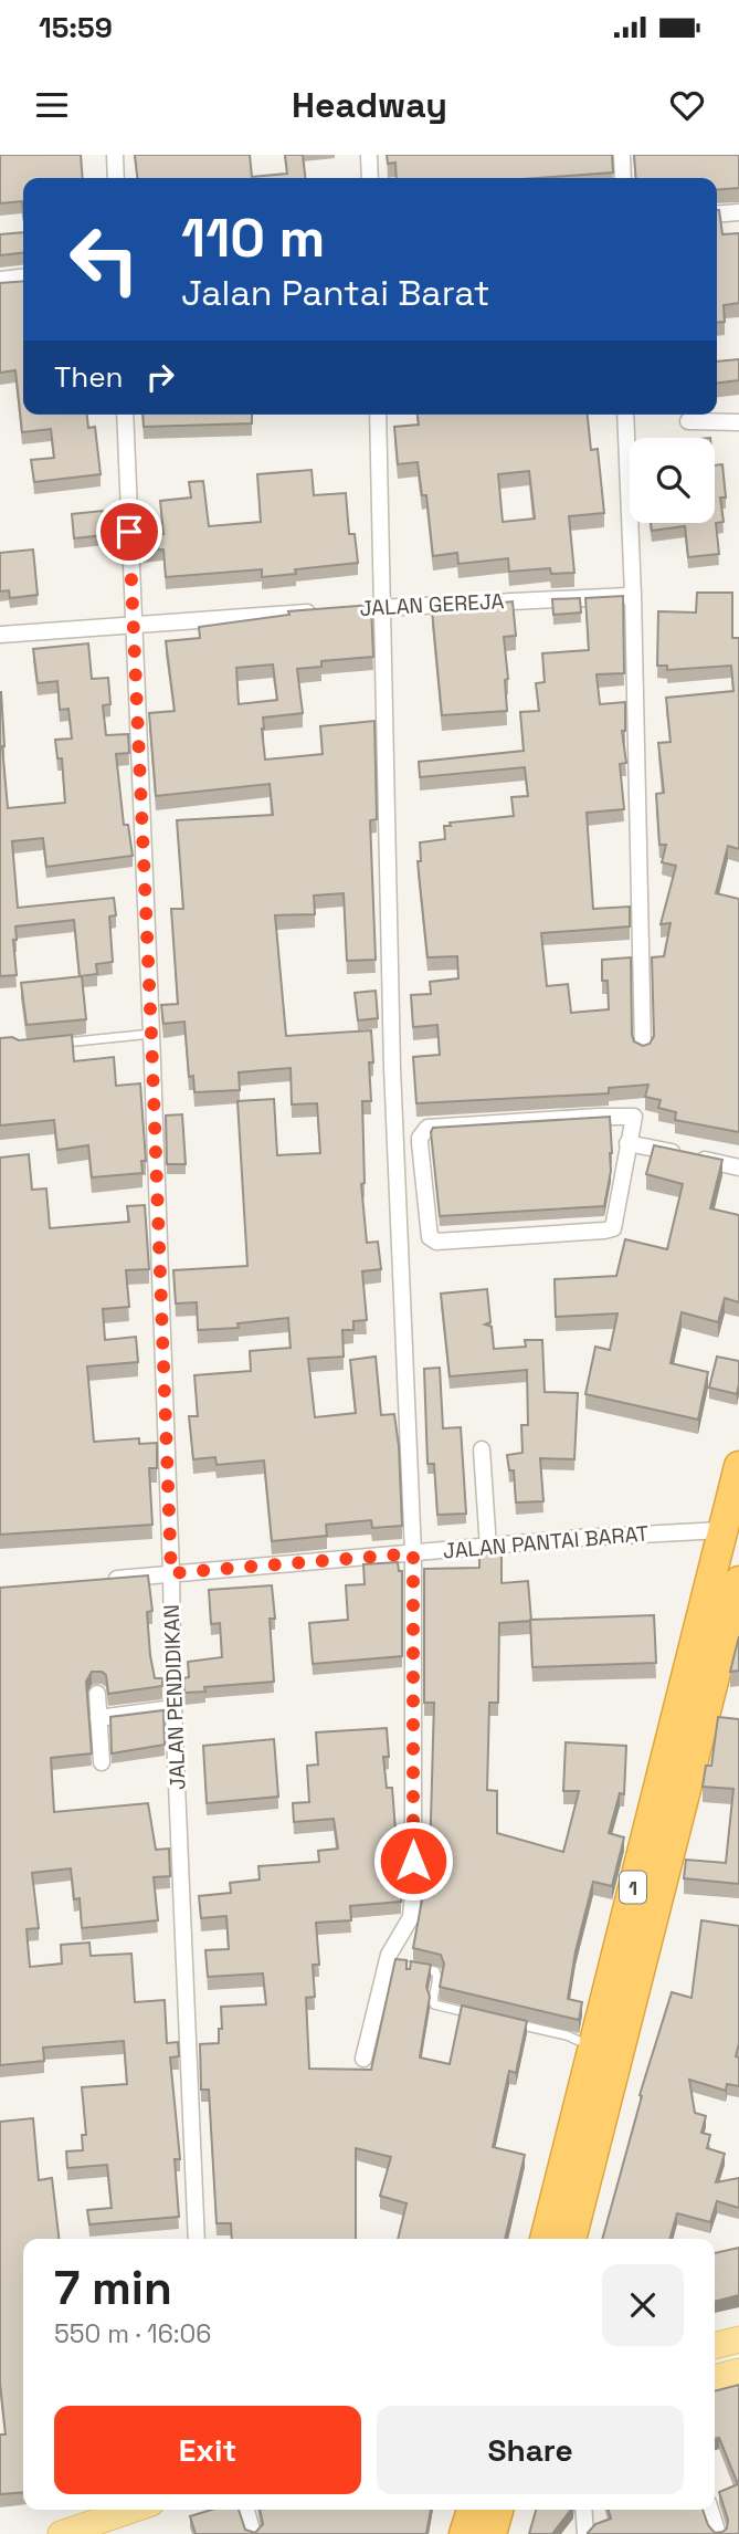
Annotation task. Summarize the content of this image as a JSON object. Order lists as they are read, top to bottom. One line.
{"streets":{"highway":["1"],"street":["JALAN GEREJA","JALAN PANTAI BARAT","JALAN PENDIDIKAN"]},"crossings":[["JALAN PANTAI BARAT","JALAN PENDIDIKAN"],["JALAN PANTAI BARAT","1"]],"page":{"status":"15:59","header":"Headway","turn":["110 m","Jalan Pantai Barat"],"then":"Then","heading":["7 min","550 m · 16:06"],"buttons":["Exit","Share"]}}
